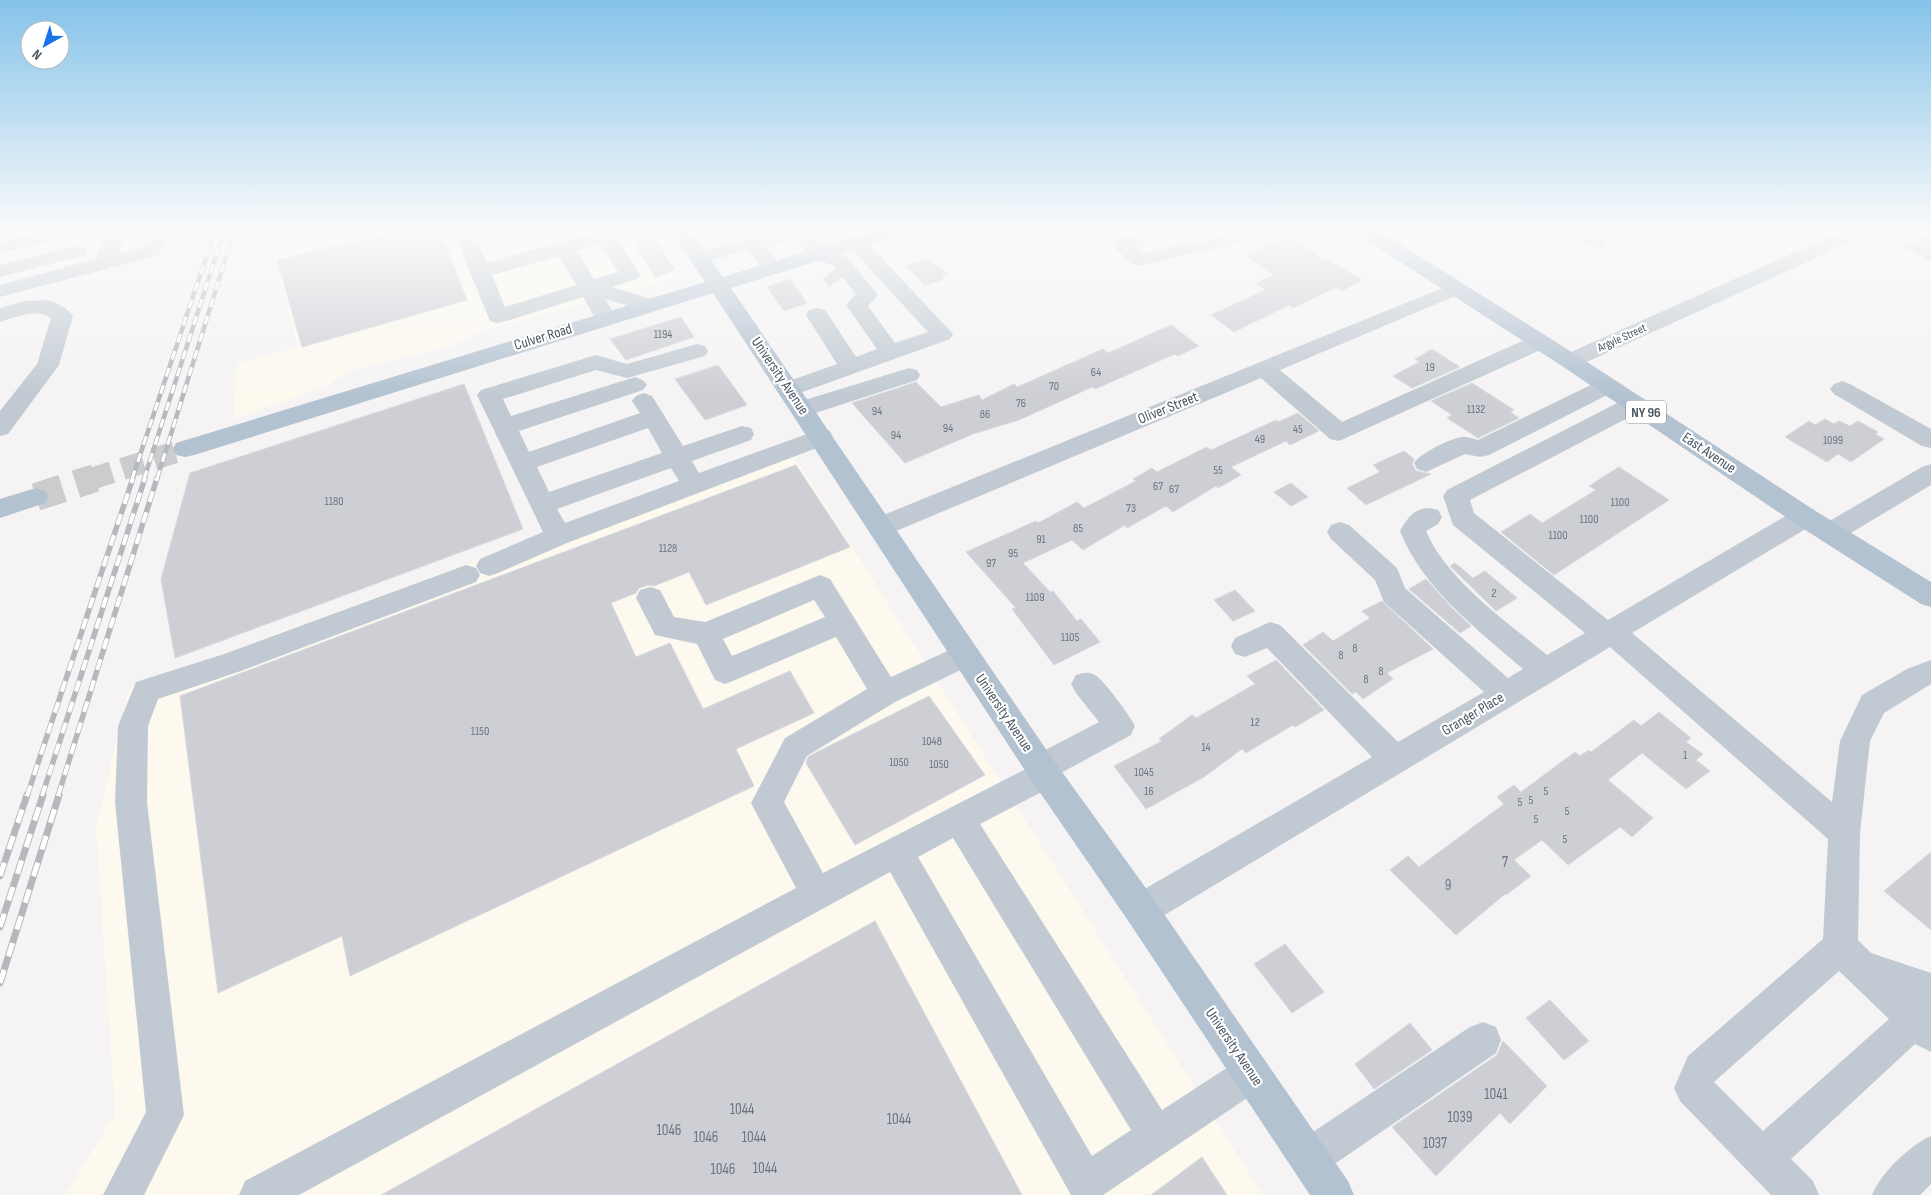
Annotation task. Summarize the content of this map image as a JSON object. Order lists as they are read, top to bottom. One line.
{"streets":{"main road":["Culver Road","University Avenue","NY 96","East Avenue"],"street":["Argyle Street","Oliver Street","Granger Place"]},"crossings":[["Culver Road","University Avenue"],["Argyle Street","East Avenue"],["University Avenue","Oliver Street"],["University Avenue","Granger Place"],["Oliver Street","East Avenue"],["East Avenue","Granger Place"]],"house_numbers":["1194","19","64","70","76","1132","94","86","94","45","94","49","1099","55","67","67","1180","1100","73","1100","85","1100","91","1128","95","97","2","1109","1105","8","8","8","8","12","1150","1048","14","1","1050","1050","1045","16","5","5","5","5","5","5","7","9","1041","1044","1039","1044","1046","1046","1044","1037","1044","1046"],"north":"bottom left"}
